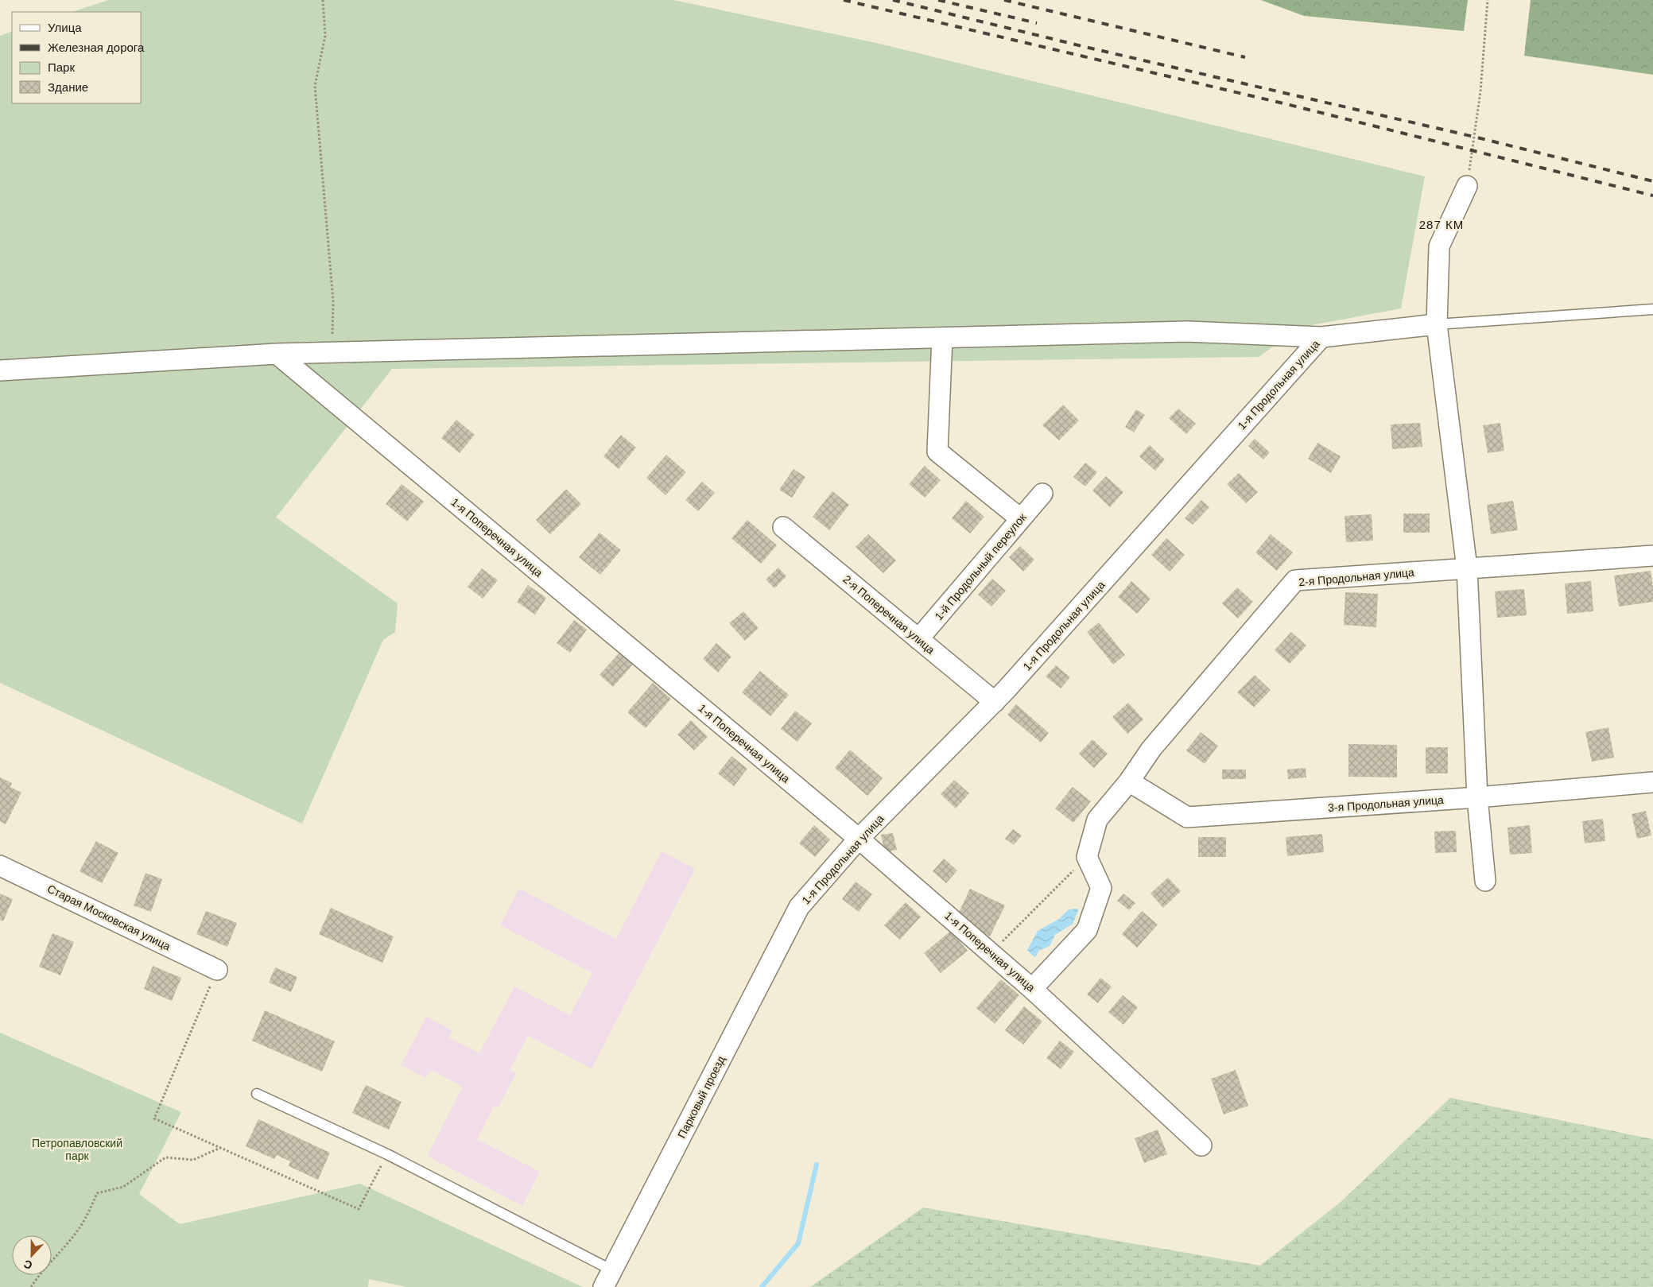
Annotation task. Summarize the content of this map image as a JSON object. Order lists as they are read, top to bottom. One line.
{"streets":{"street":["1-я Продольная улица","1-я Поперечная улица","1-й Продольный переулок","2-я Продольная улица","2-я Поперечная улица","3-я Продольная улица","Старая Московская улица","Парковый проезд"]},"crossings":[["1-я Продольная улица","1-я Поперечная улица"],["1-я Продольная улица","2-я Поперечная улица"],["1-я Продольная улица","Парковый проезд"],["1-й Продольный переулок","2-я Поперечная улица"],["2-я Продольная улица","3-я Продольная улица"]],"districts":["287 КМ"],"parks":["Петропавловский парк"],"legend":["Улица","Железная дорога","Парк","Здание"],"north":"bottom"}
